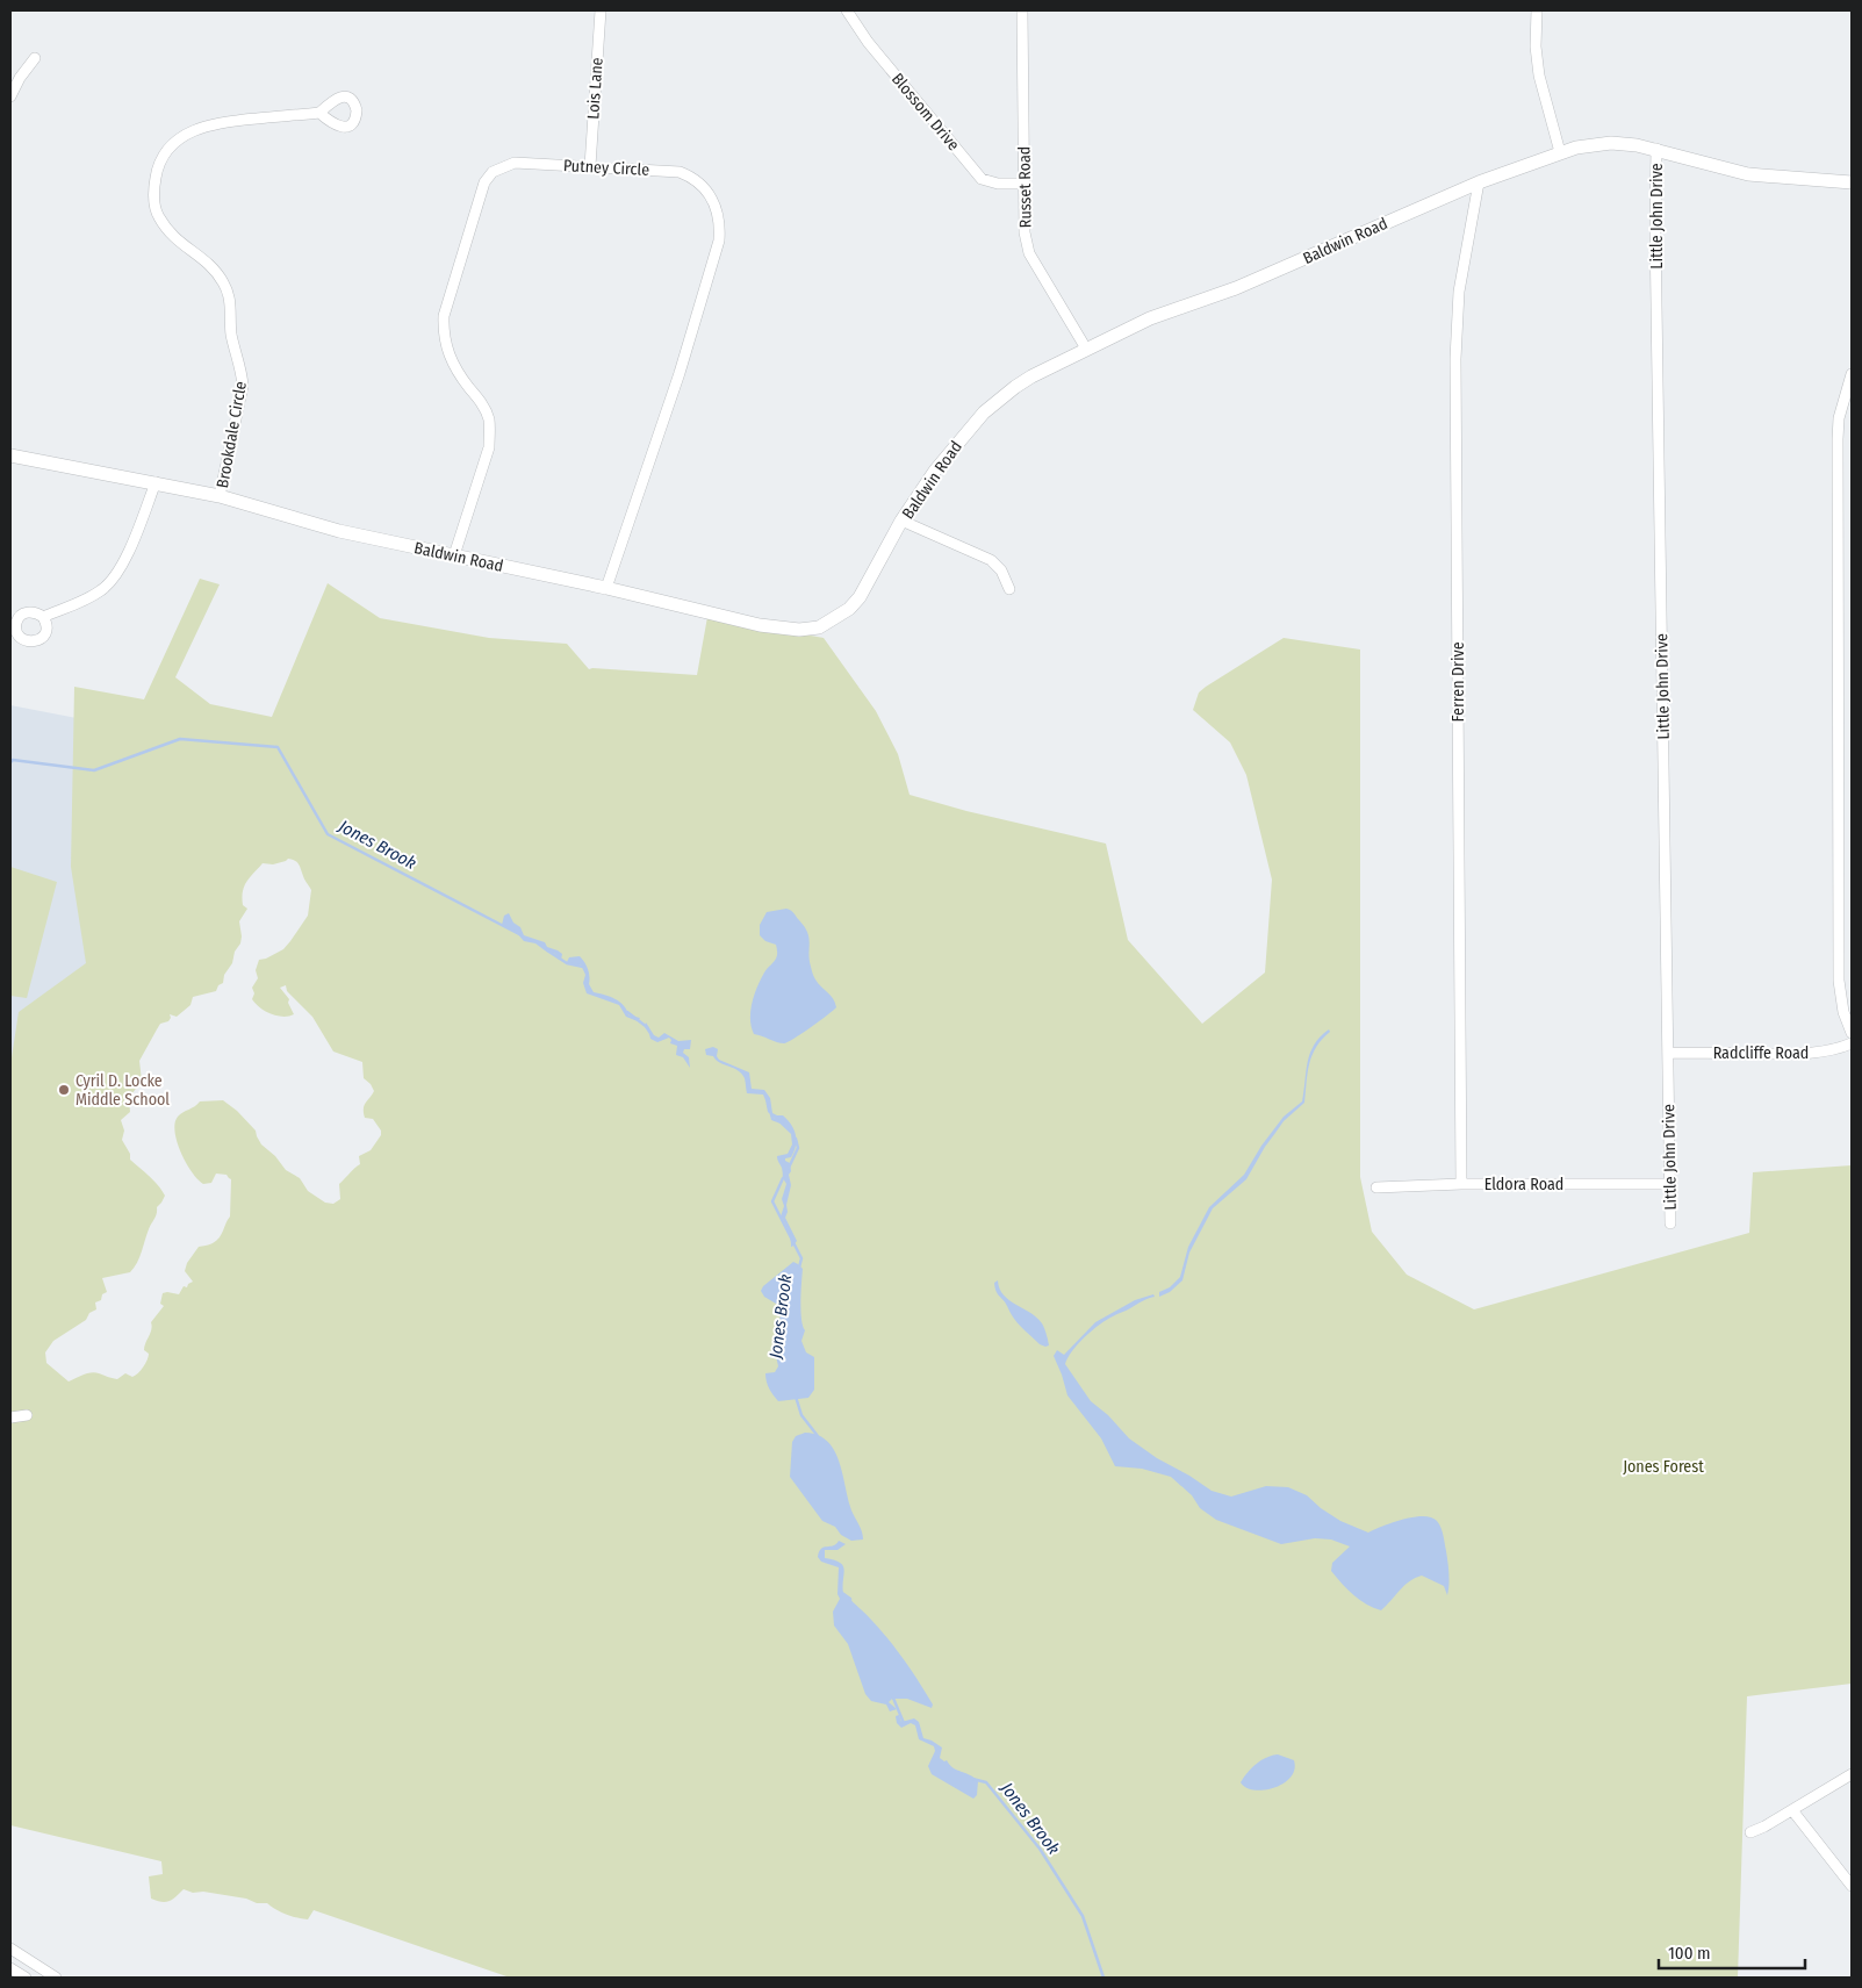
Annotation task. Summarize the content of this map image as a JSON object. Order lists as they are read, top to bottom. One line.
{"streets":{"street":["Lois Lane","Blossom Drive","Putney Circle","Russet Road","Little John Drive","Baldwin Road","Brookdale Circle","Ferren Drive","Radcliffe Road","Eldora Road"]},"crossings":[["Lois Lane","Putney Circle"],["Blossom Drive","Russet Road"],["Putney Circle","Baldwin Road"],["Russet Road","Baldwin Road"],["Little John Drive","Baldwin Road"],["Little John Drive","Radcliffe Road"],["Little John Drive","Eldora Road"],["Baldwin Road","Brookdale Circle"],["Baldwin Road","Ferren Drive"],["Ferren Drive","Eldora Road"]],"water":["Jones Brook"],"parks":["Jones Forest"],"places":["Cyril D. Locke Middle School"],"scale_bar":"100 m"}
